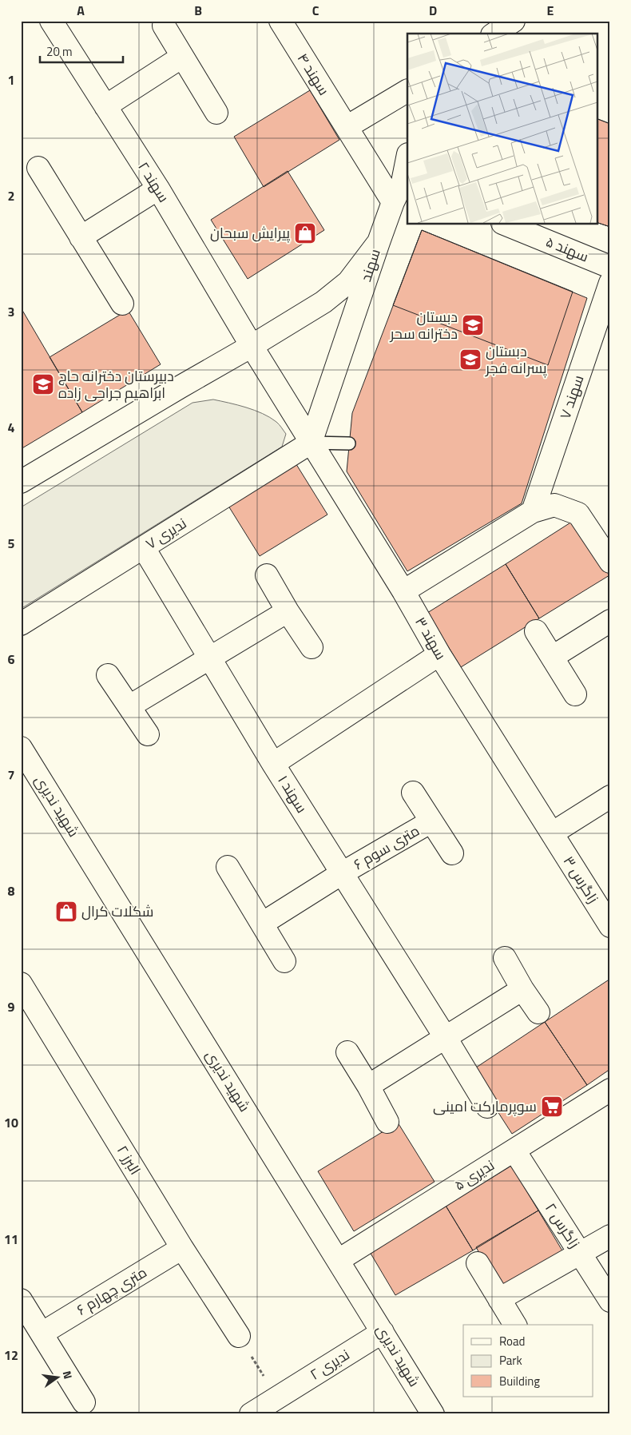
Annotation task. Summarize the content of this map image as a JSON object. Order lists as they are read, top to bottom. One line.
{"streets":{"street":["سهند ۴","سهند ۲","سهند ۵","سهند","سهند ۷","ندیری ۷","سهند ۳","سهند ۱","شهید ندیری","۶ متری سوم","زاگرس ۳","البرز ۲","ندیری ۵","زاگرس ۲","۶ متری چهارم","ندیری ۲"]},"crossings":[["سهند ۲","سهند"],["سهند ۲","ندیری ۷"],["سهند ۲","سهند ۳"],["سهند","ندیری ۷"],["سهند","سهند ۳"],["ندیری ۷","سهند ۳"],["ندیری ۷","سهند ۱"],["سهند ۳","زاگرس ۳"],["سهند ۱","۶ متری سوم"],["شهید ندیری","ندیری ۵"],["شهید ندیری","ندیری ۲"],["البرز ۲","۶ متری چهارم"],["ندیری ۵","زاگرس ۲"]],"places":{"shop":["پیرایش سبحان","شکلات کرال"],"school or university":["دبستان دخترانه سحر","دبستان پسرانه فجر","دبیرستان دخترانه حاج ابراهیم جراحی زاده"],"supermarket":["سوپرمارکت امینی"]},"legend":["Road","Park","Building"],"scale_bar":"20 m","north":"right","grid":{"columns":["A","B","C","D","E"],"rows":["1","2","3","4","5","6","7","8","9","10","11","12"]}}
